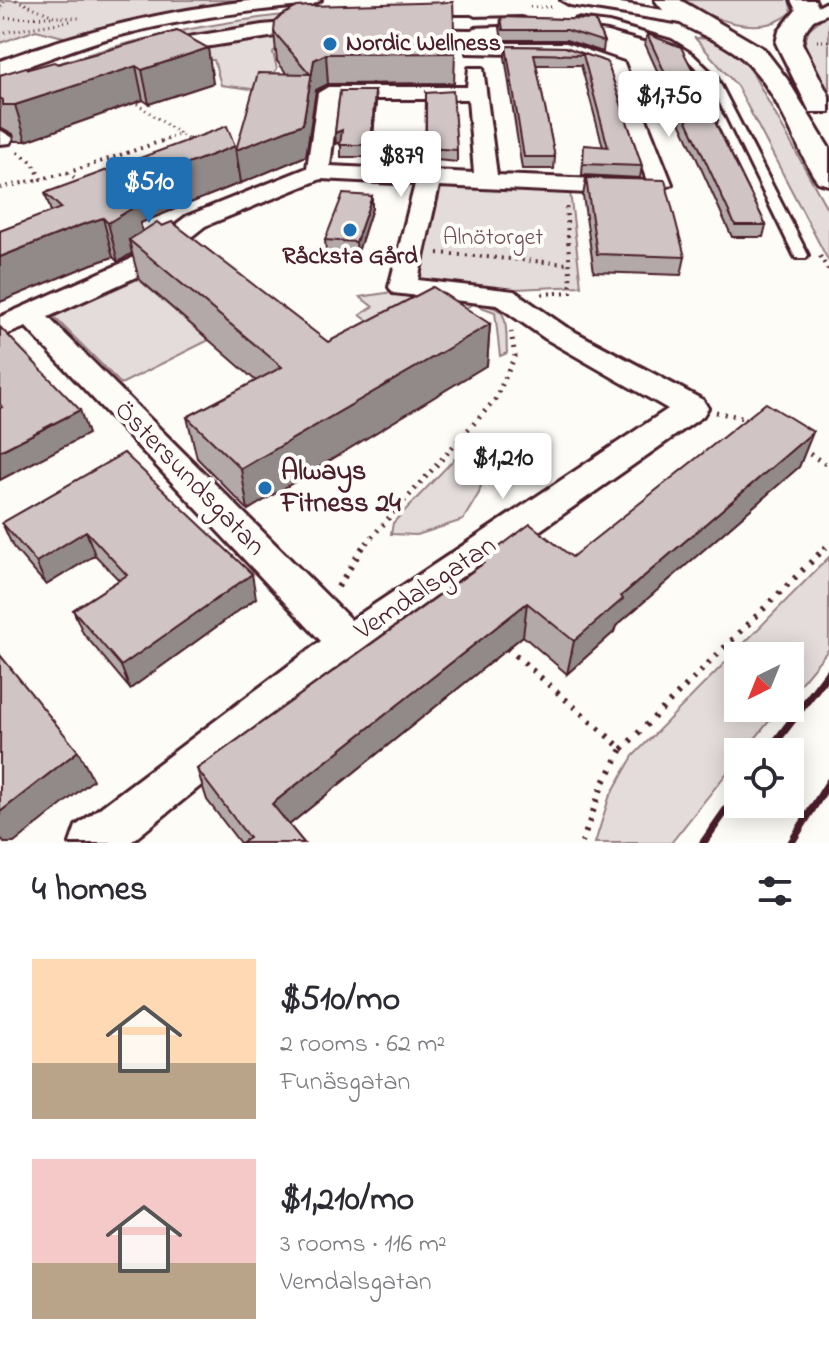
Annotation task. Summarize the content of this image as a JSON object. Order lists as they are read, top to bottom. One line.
{"streets":{"street":["Östersundsgatan","Vemdalsgatan"]},"crossings":[["Östersundsgatan","Vemdalsgatan"]],"parks":["Alnötorget"],"places":["Nordic Wellness","Råcksta Gård","Always Fitness 24"],"north":"bottom left","page":{"price":["$1,750","$879","$510","$1,210"],"heading":"4 homes","list":[{"name":"$510/mo","note":"2 rooms · 62 m² · Funäsgatan"},{"name":"$1,210/mo","note":"3 rooms · 116 m² · Vemdalsgatan"}]}}
